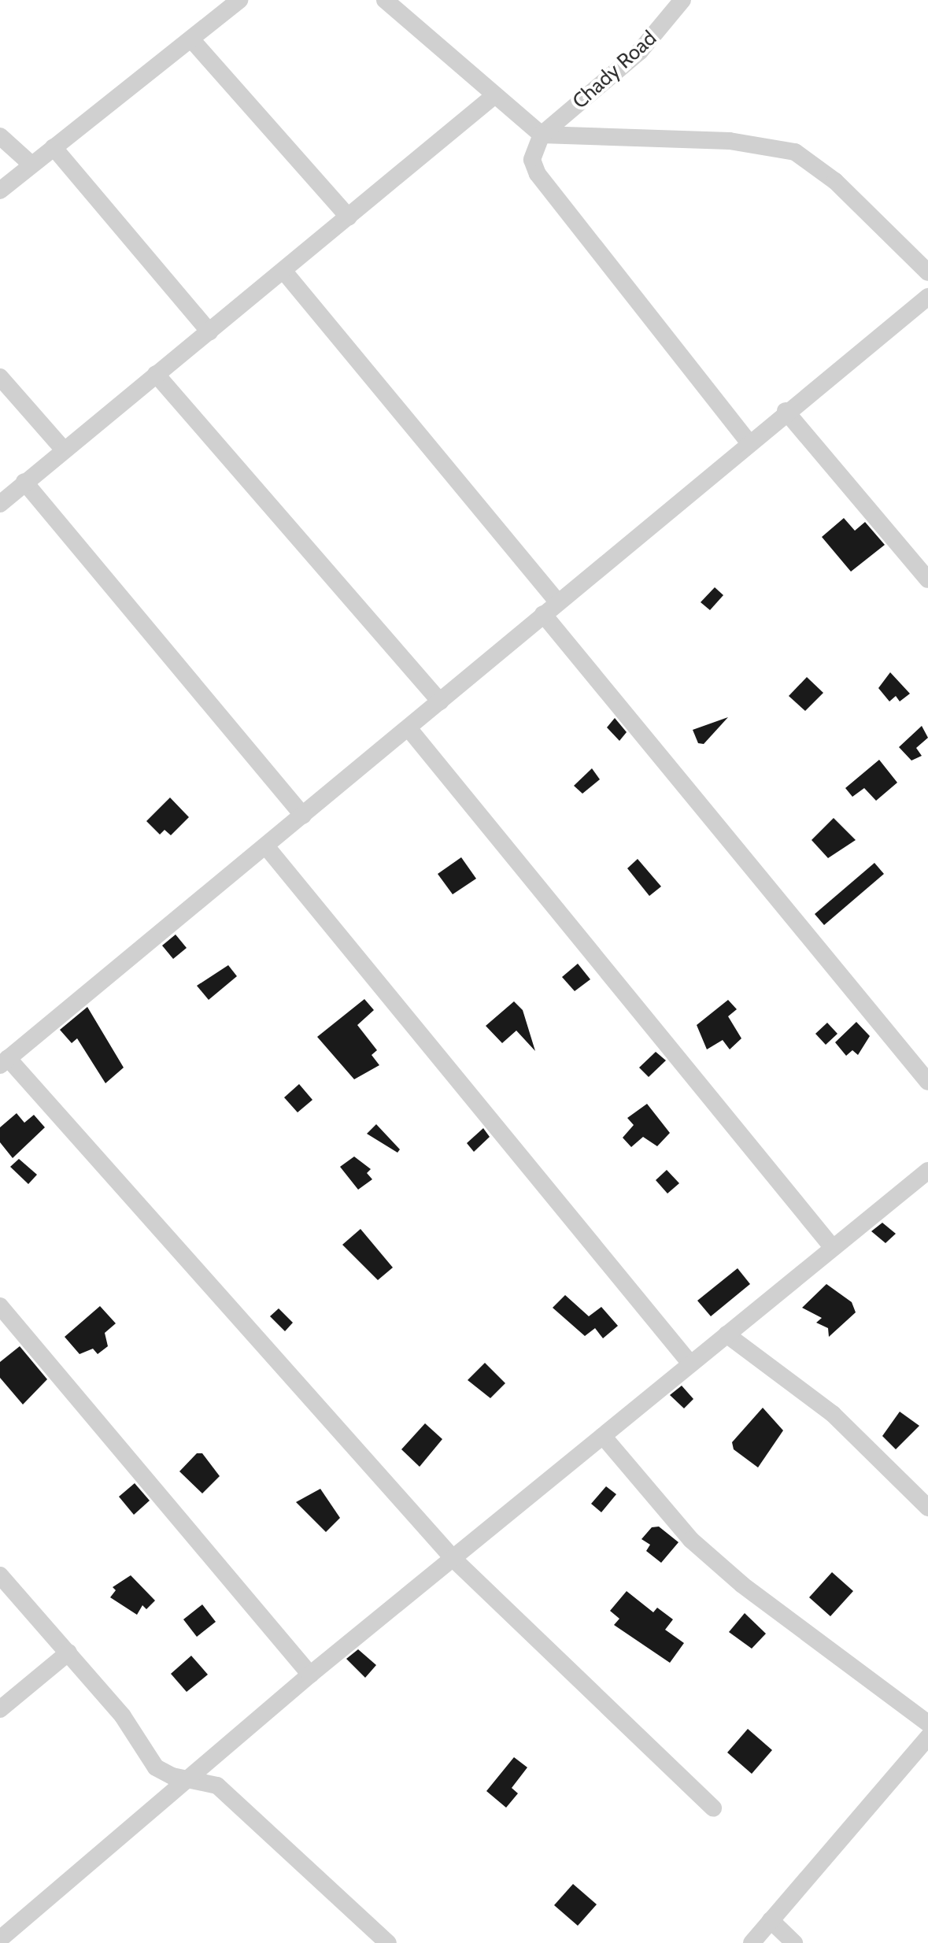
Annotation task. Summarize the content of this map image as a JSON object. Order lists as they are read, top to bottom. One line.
{"streets":{"street":["Chady Road"]}}
